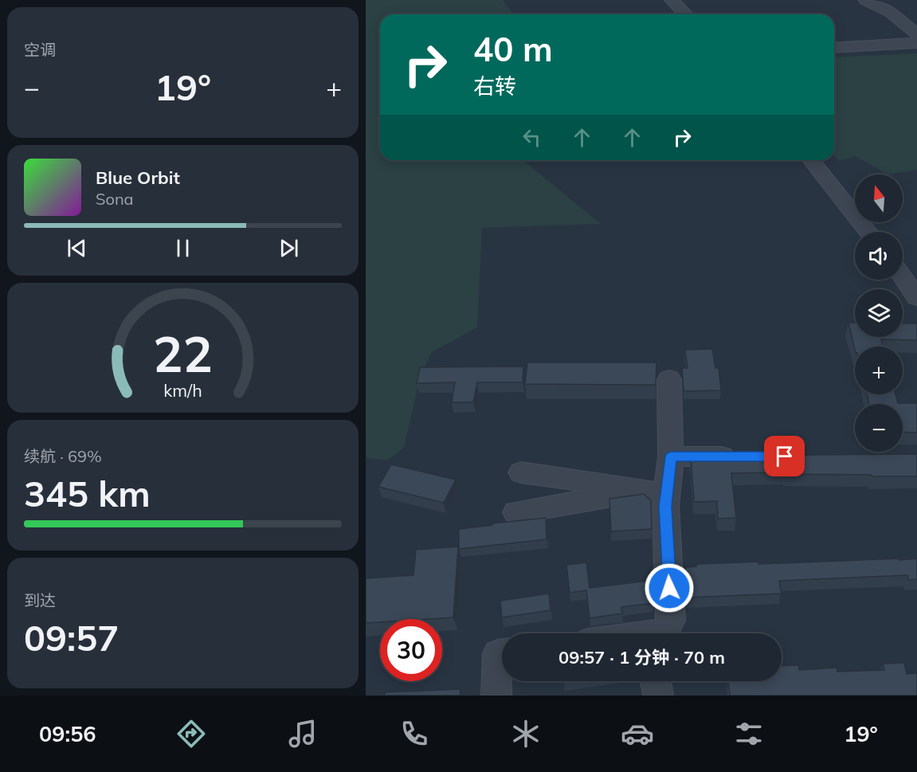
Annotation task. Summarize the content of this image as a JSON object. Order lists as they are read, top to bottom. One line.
{"north":"top","page":{"tile":["空调",["续航 · 69%","345 km"],["到达","09:57"]],"turn":["40 m","右转"],"heat":["−","19°","+"],"song":["Blue Orbit","Sona"],"map_buttons":["+","−"],"limit":"30","trip":"09:57 · 1 分钟 · 70 m","tabs":["09:56","19°"],"gauge":["22","km/h"]}}
